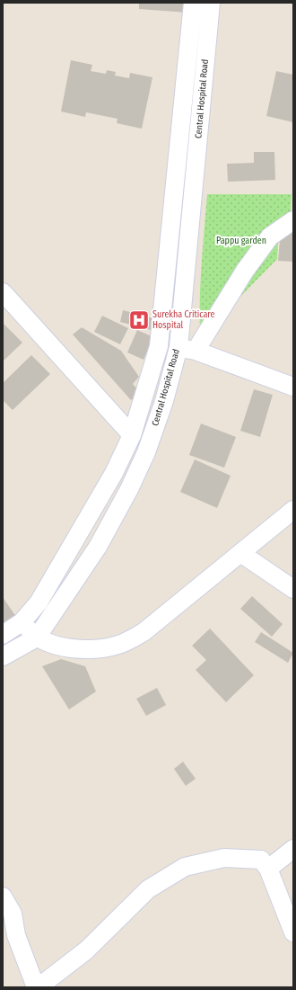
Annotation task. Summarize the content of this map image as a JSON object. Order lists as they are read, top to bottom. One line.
{"streets":{"street":["Central Hospital Road"]},"parks":["Pappu garden"],"places":{"hospital":["Surekha Criticare Hospital"]}}
